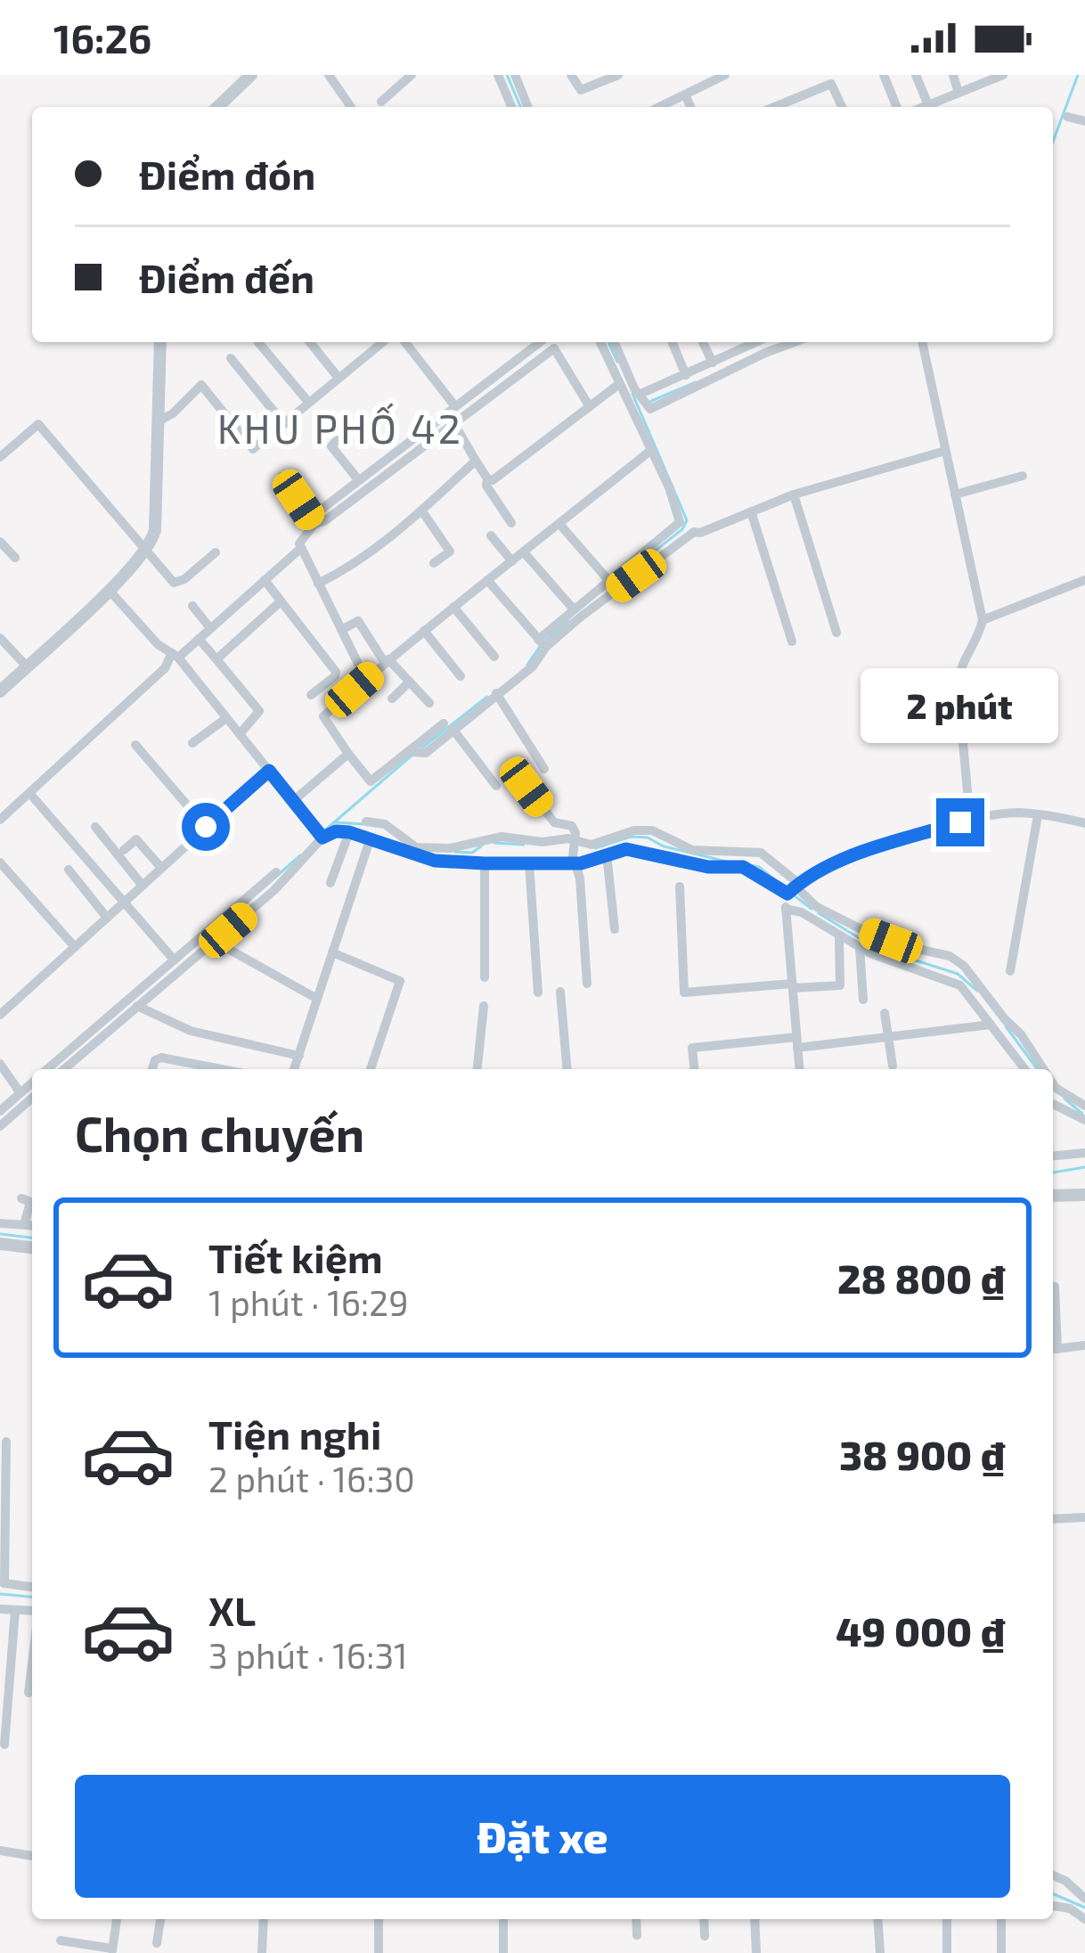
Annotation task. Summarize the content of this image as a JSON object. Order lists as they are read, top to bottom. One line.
{"districts":["KHU PHỐ 42"],"page":{"status":"16:26","banner":["Điểm đón","Điểm đến"],"bubble":"2 phút","heading":"Chọn chuyến","list":[{"name":"Tiết kiệm","note":"1 phút · 16:29","value":"28 800 ₫"},{"name":"Tiện nghi","note":"2 phút · 16:30","value":"38 900 ₫"},{"name":"XL","note":"3 phút · 16:31","value":"49 000 ₫"}],"buttons":"Đặt xe"}}
